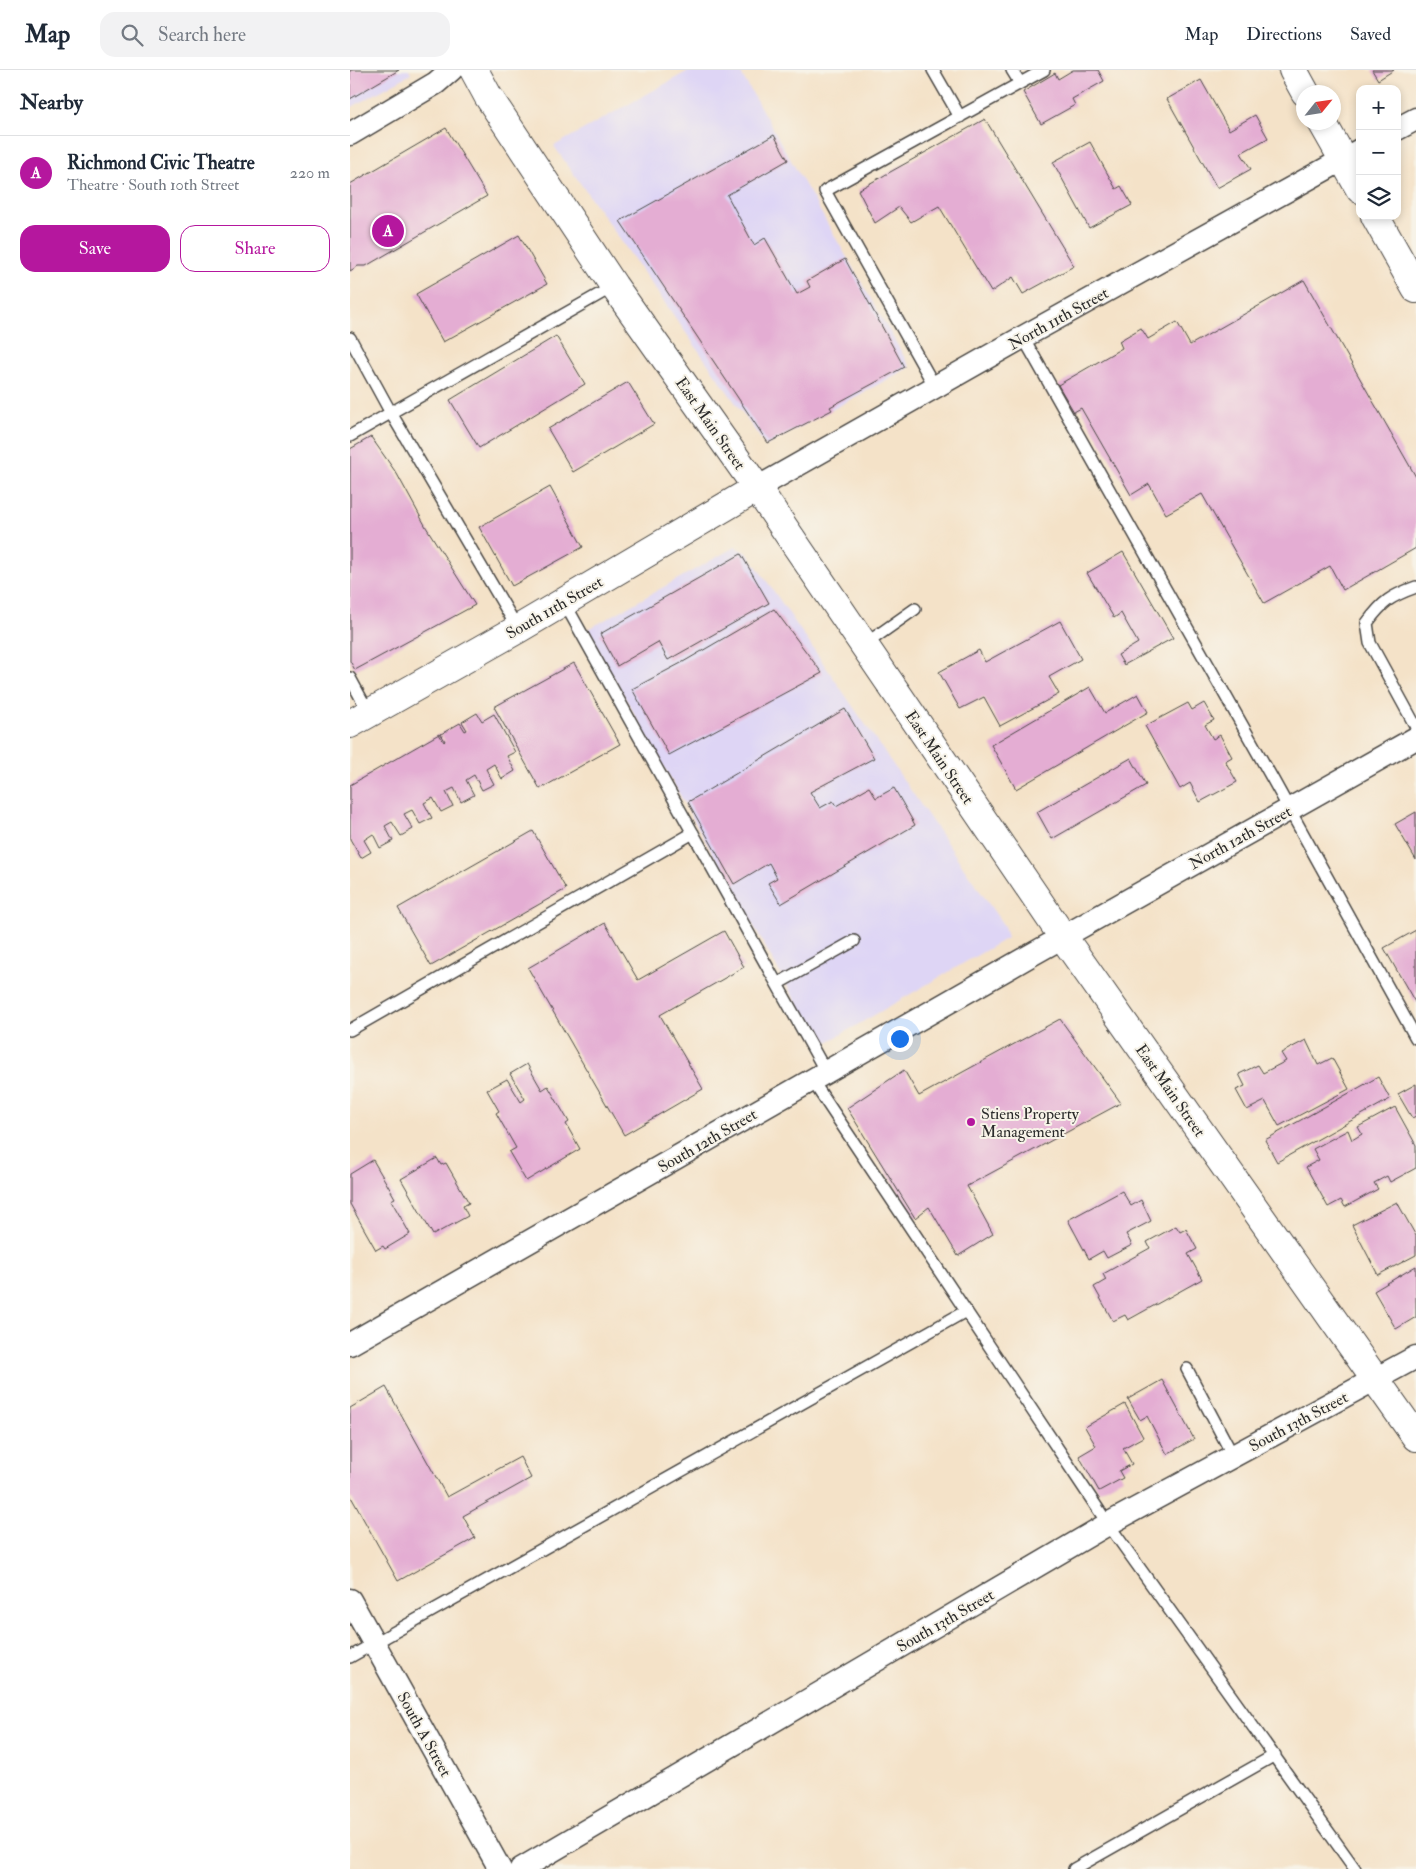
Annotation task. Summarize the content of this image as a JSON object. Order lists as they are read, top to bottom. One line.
{"streets":{"main road":["East Main Street","South 11th Street"],"street":["North 11th Street","North 12th Street","South 12th Street","South 13th Street","South A Street"]},"crossings":[["North 11th Street","East Main Street"],["North 11th Street","South 11th Street"],["East Main Street","South 11th Street"],["East Main Street","North 12th Street"],["East Main Street","South 12th Street"],["East Main Street","South 13th Street"],["North 12th Street","South 12th Street"]],"places":["Stiens Property Management"],"north":"top right","page":{"header":"Map","search":"Search here","nav":["Map","Directions","Saved"],"heading":"Nearby","map_buttons":["+","−"],"list":[{"mark":"A","name":"Richmond Civic Theatre","note":"Theatre · South 10th Street","value":"220 m"}],"buttons":["Save","Share"],"pins":"A"}}
